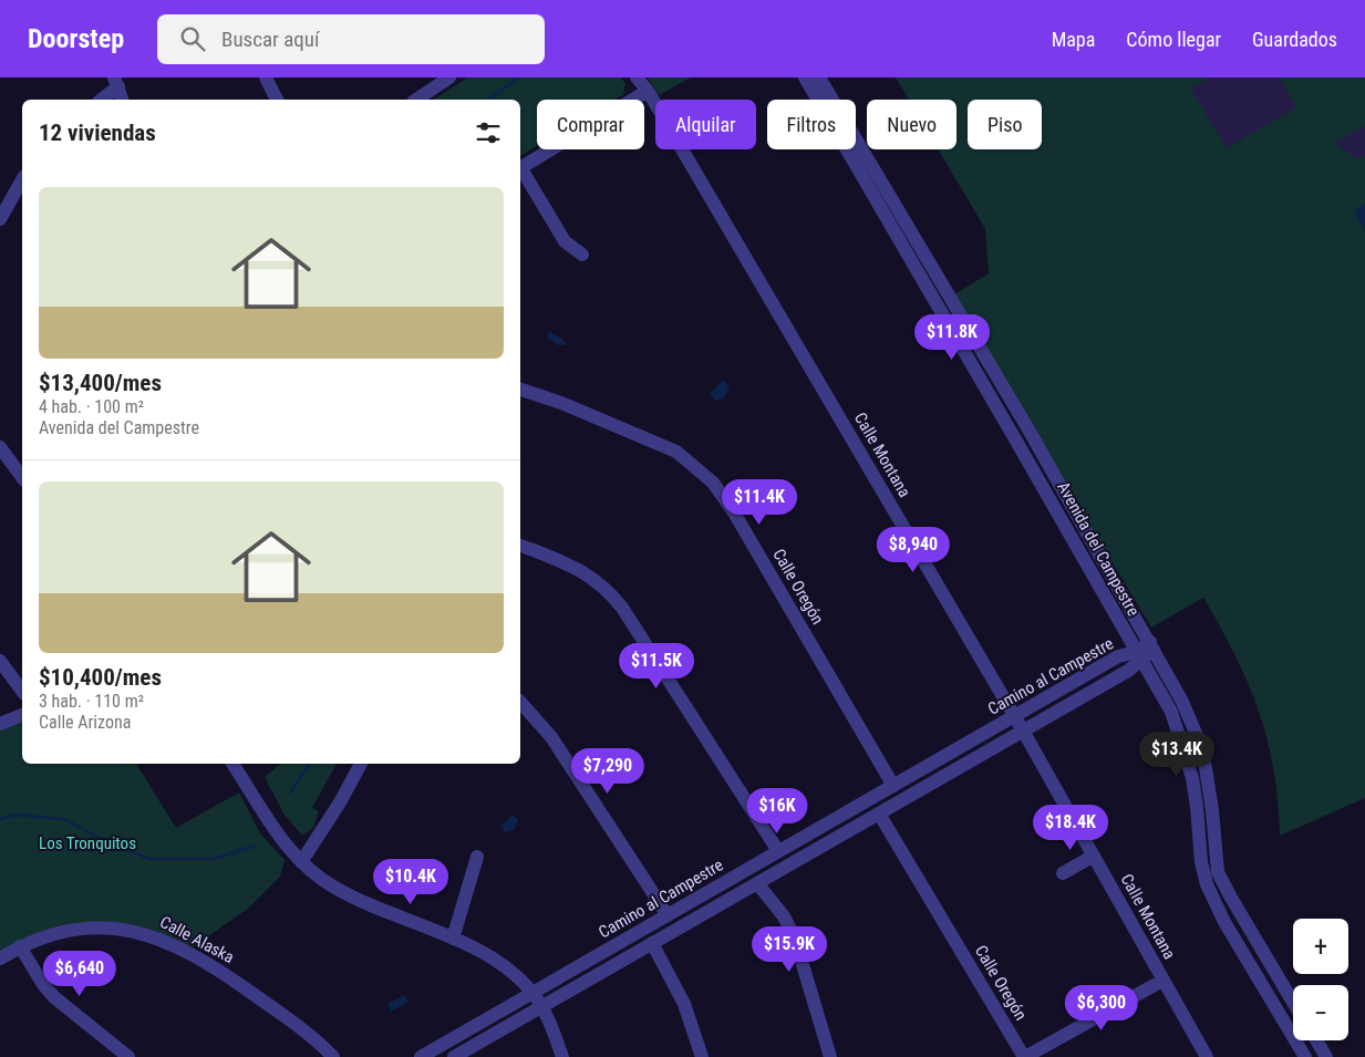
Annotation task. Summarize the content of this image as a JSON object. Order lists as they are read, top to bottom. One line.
{"streets":{"street":["Calle Montana","Avenida del Campestre","Calle Oregón","Camino al Campestre","Calle Alaska"]},"crossings":[["Calle Montana","Camino al Campestre"],["Avenida del Campestre","Camino al Campestre"],["Calle Oregón","Camino al Campestre"]],"parks":["Los Tronquitos"],"page":{"header":"Doorstep","search":"Buscar aquí","nav":["Mapa","Cómo llegar","Guardados"],"chip":["Comprar","Alquilar","Filtros","Nuevo","Piso"],"heading":"12 viviendas","list":[{"name":"$13,400/mes","note":"4 hab. · 100 m² · Avenida del Campestre"},{"name":"$10,400/mes","note":"3 hab. · 110 m² · Calle Arizona"}],"price":["$11.8K","$11.4K","$8,940","$11.5K","$13.4K","$7,290","$16K","$18.4K","$10.4K","$15.9K","$6,640","$6,300"],"map_buttons":["+","−"]}}
